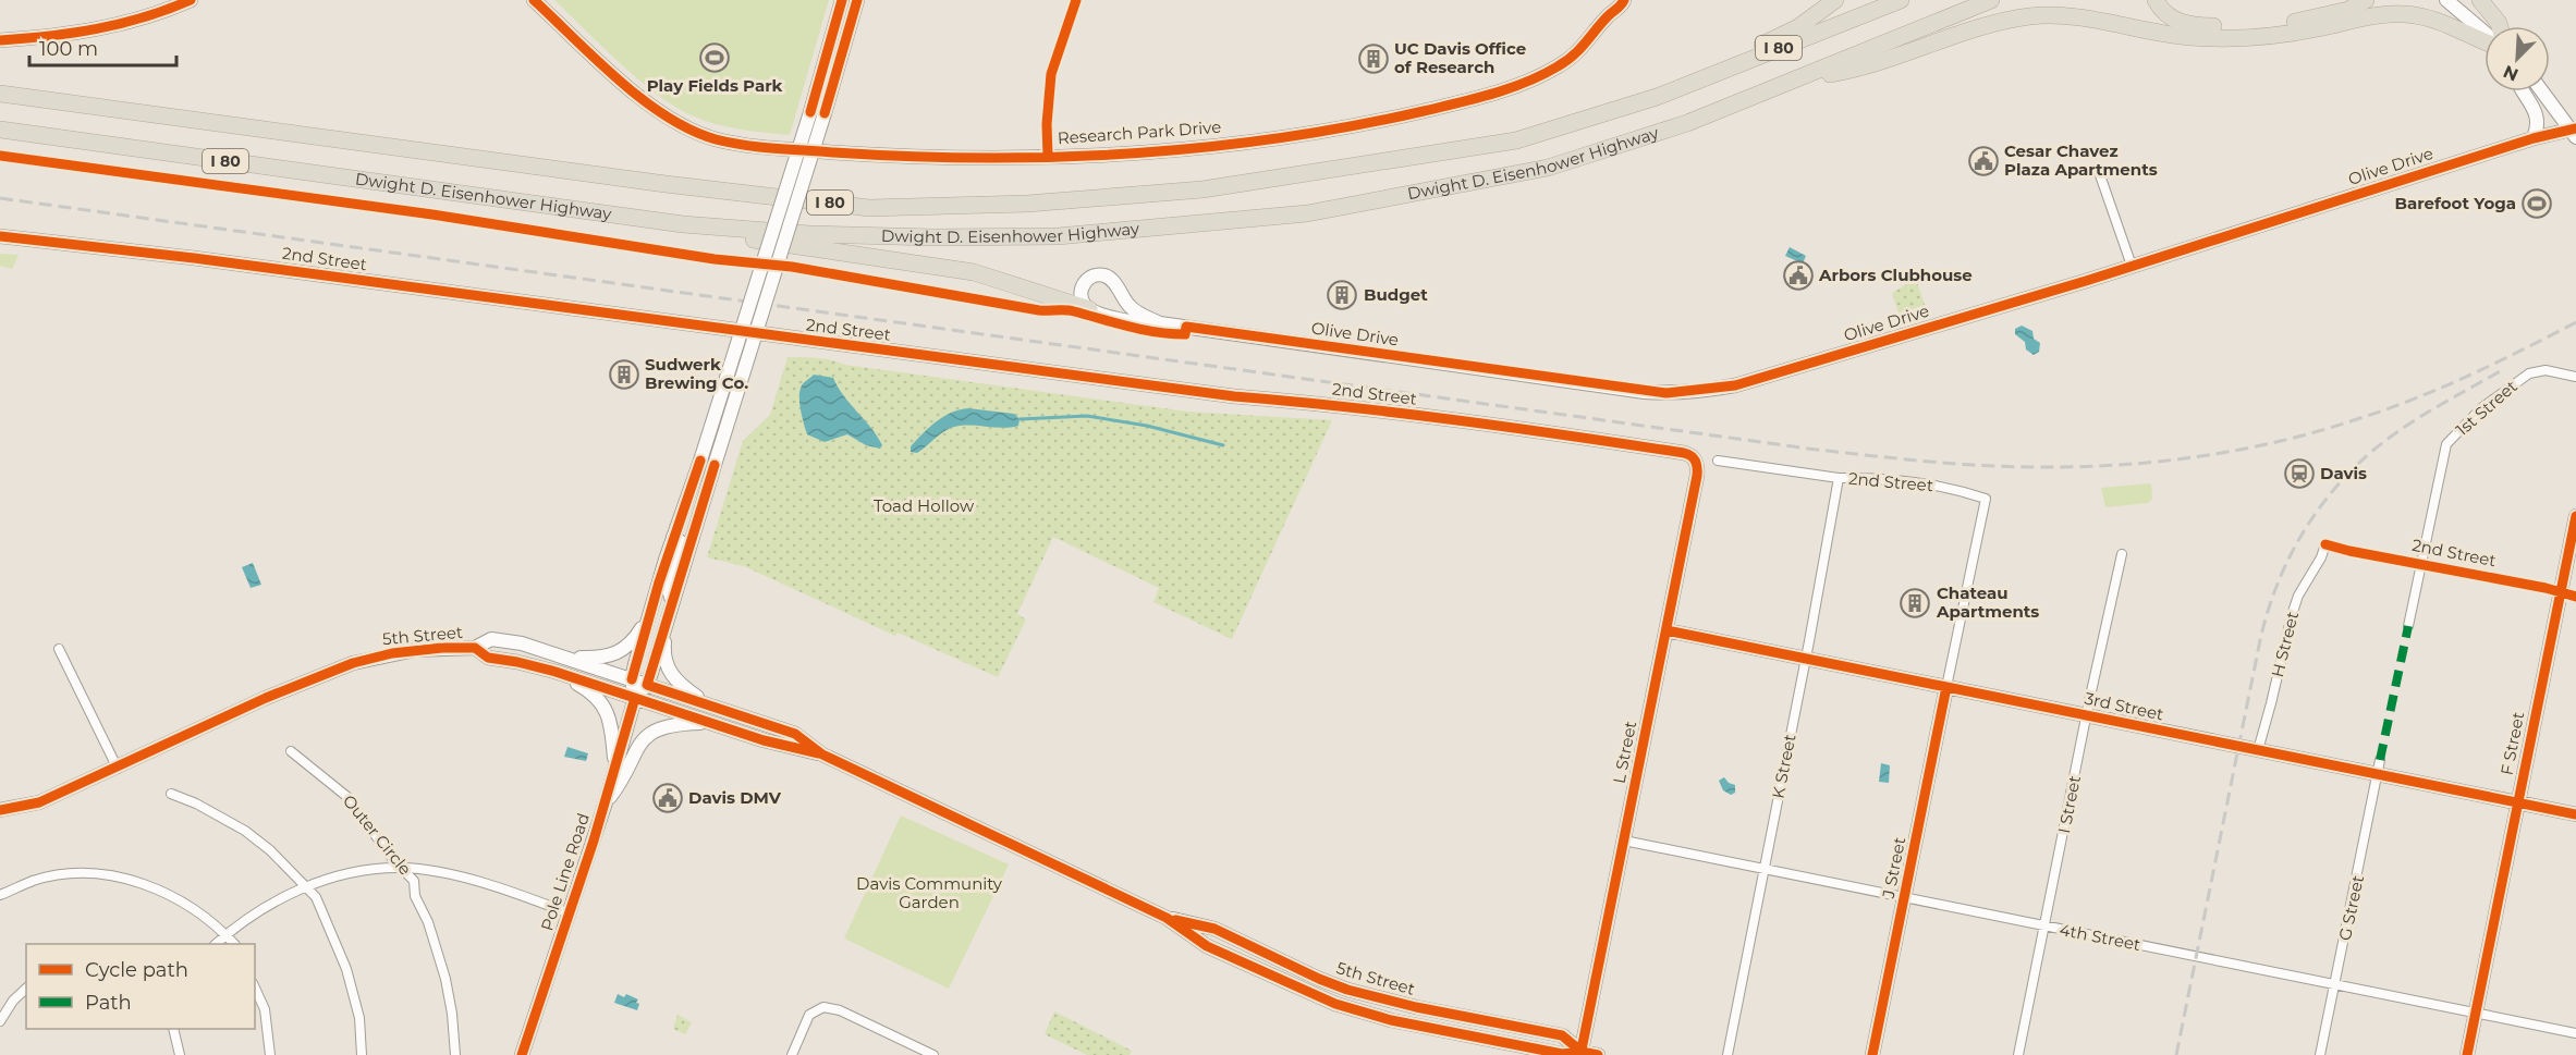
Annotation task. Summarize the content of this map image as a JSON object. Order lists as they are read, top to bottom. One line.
{"streets":{"highway":["I 80","Dwight D. Eisenhower Highway"],"street":["Research Park Drive","Olive Drive","2nd Street","1st Street","5th Street","H Street","3rd Street","F Street","L Street","K Street","I Street","Outer Circle","J Street","Pole Line Road","G Street","4th Street"]},"crossings":[["2nd Street","1st Street"],["2nd Street","H Street"],["2nd Street","F Street"],["2nd Street","L Street"],["2nd Street","K Street"],["2nd Street","J Street"],["5th Street","L Street"],["5th Street","Pole Line Road"],["H Street","3rd Street"],["3rd Street","F Street"],["3rd Street","L Street"],["3rd Street","K Street"],["3rd Street","I Street"],["3rd Street","J Street"],["3rd Street","G Street"],["F Street","4th Street"],["L Street","4th Street"],["K Street","4th Street"],["I Street","4th Street"],["J Street","4th Street"],["G Street","4th Street"]],"parks":["Toad Hollow","Davis Community Garden"],"places":{"sports":["Play Fields Park","Barefoot Yoga"],"building":["UC Davis Office of Research","Budget","Sudwerk Brewing Co.","Chateau Apartments"],"public building":["Cesar Chavez Plaza Apartments","Arbors Clubhouse","Davis DMV"],"station":["Davis"]},"legend":["Cycle path","Path"],"scale_bar":"100 m","north":"bottom left"}
